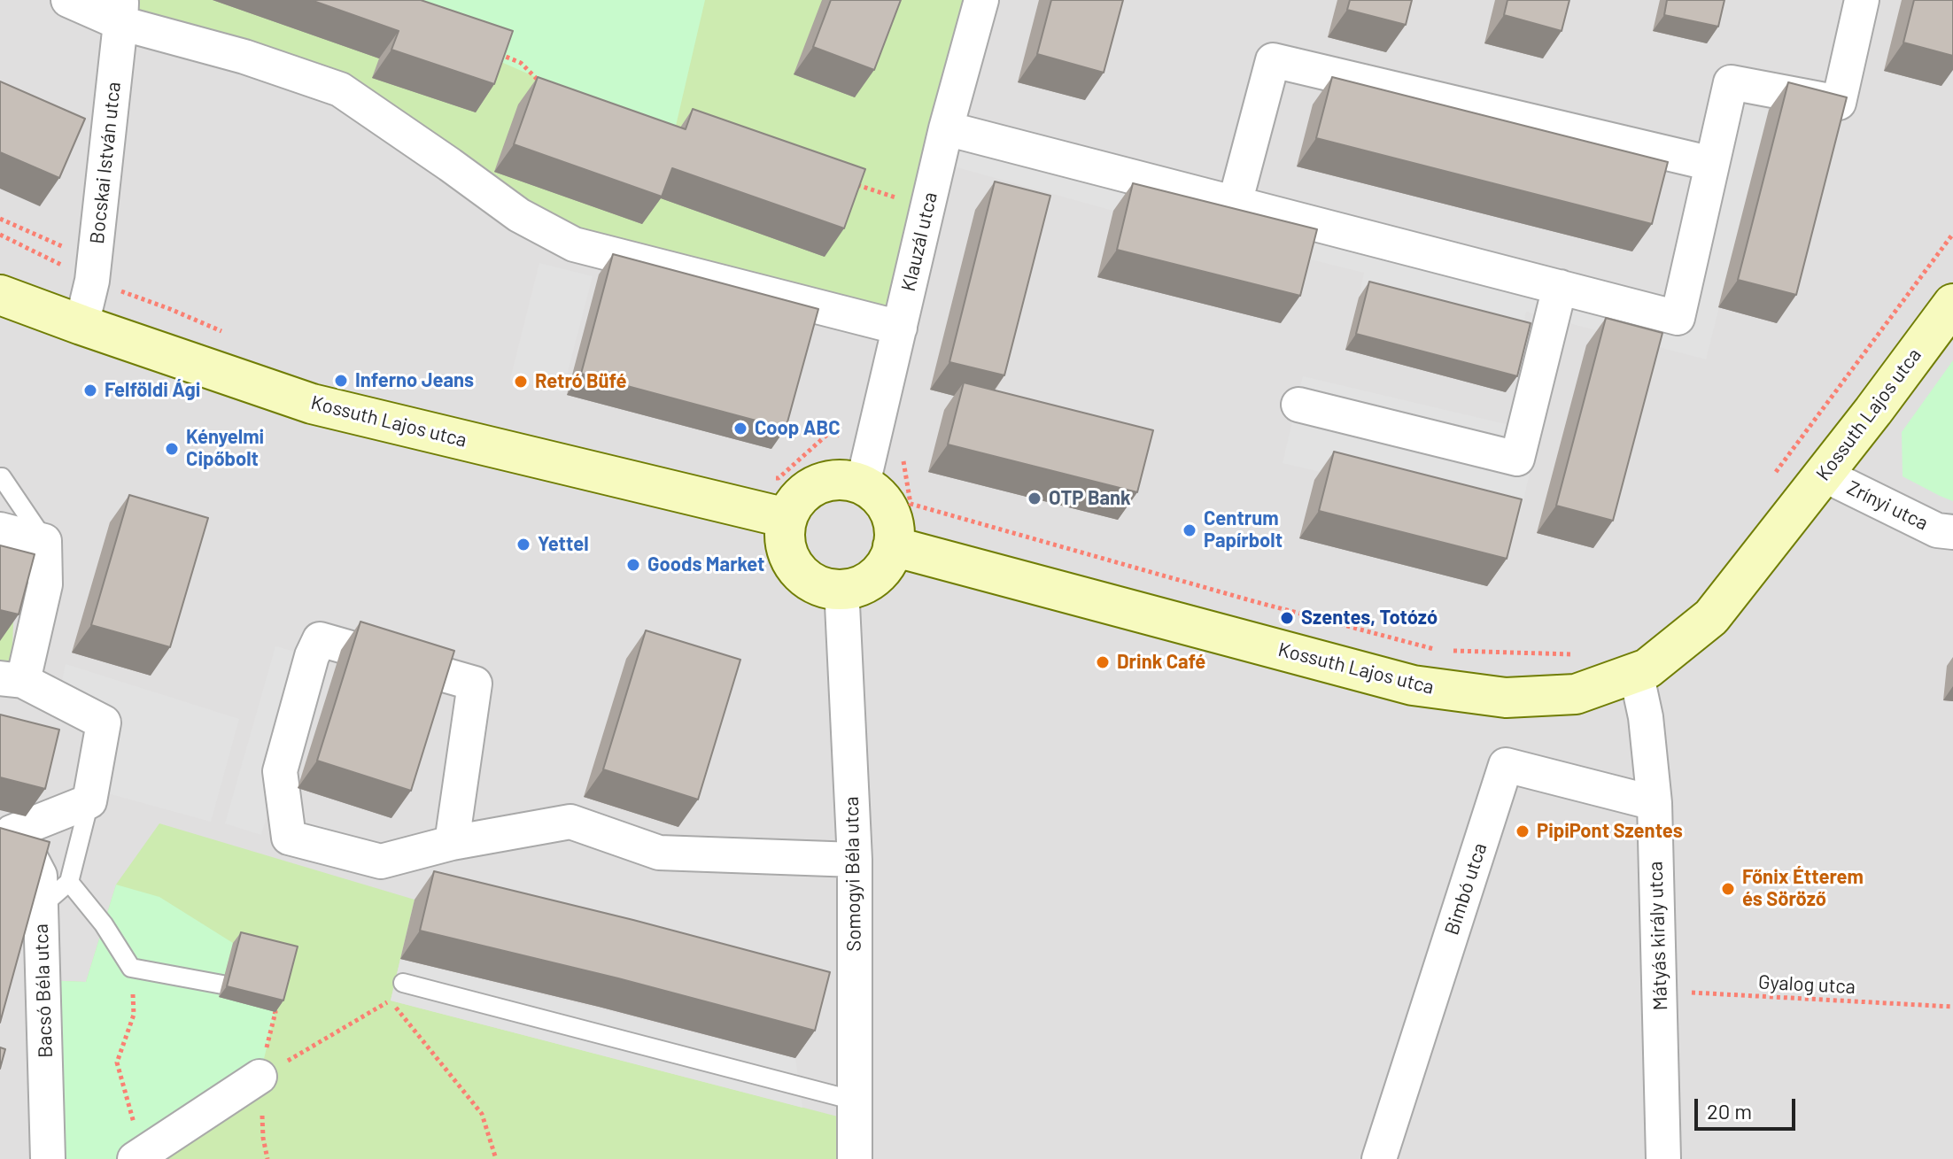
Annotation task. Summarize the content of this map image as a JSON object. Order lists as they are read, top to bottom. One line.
{"streets":{"street":["Bocskai István utca","Klauzál utca","Kossuth Lajos utca","Zrínyi utca","Somogyi Béla utca","Bimbó utca","Mátyás király utca","Bacsó Béla utca"],"path":["Gyalog utca"]},"crossings":[["Bocskai István utca","Kossuth Lajos utca"],["Klauzál utca","Kossuth Lajos utca"],["Klauzál utca","Somogyi Béla utca"],["Kossuth Lajos utca","Zrínyi utca"],["Kossuth Lajos utca","Somogyi Béla utca"],["Kossuth Lajos utca","Mátyás király utca"],["Bimbó utca","Mátyás király utca"],["Mátyás király utca","Gyalog utca"]],"places":["Inferno Jeans","Retró Büfé","Felföldi Ági","Coop ABC","Kényelmi Cipőbolt","OTP Bank","Centrum Papírbolt","Yettel","Goods Market","Szentes, Totózó","Drink Café","PipiPont Szentes","Főnix Étterem és Söröző"],"scale_bar":"20 m"}
